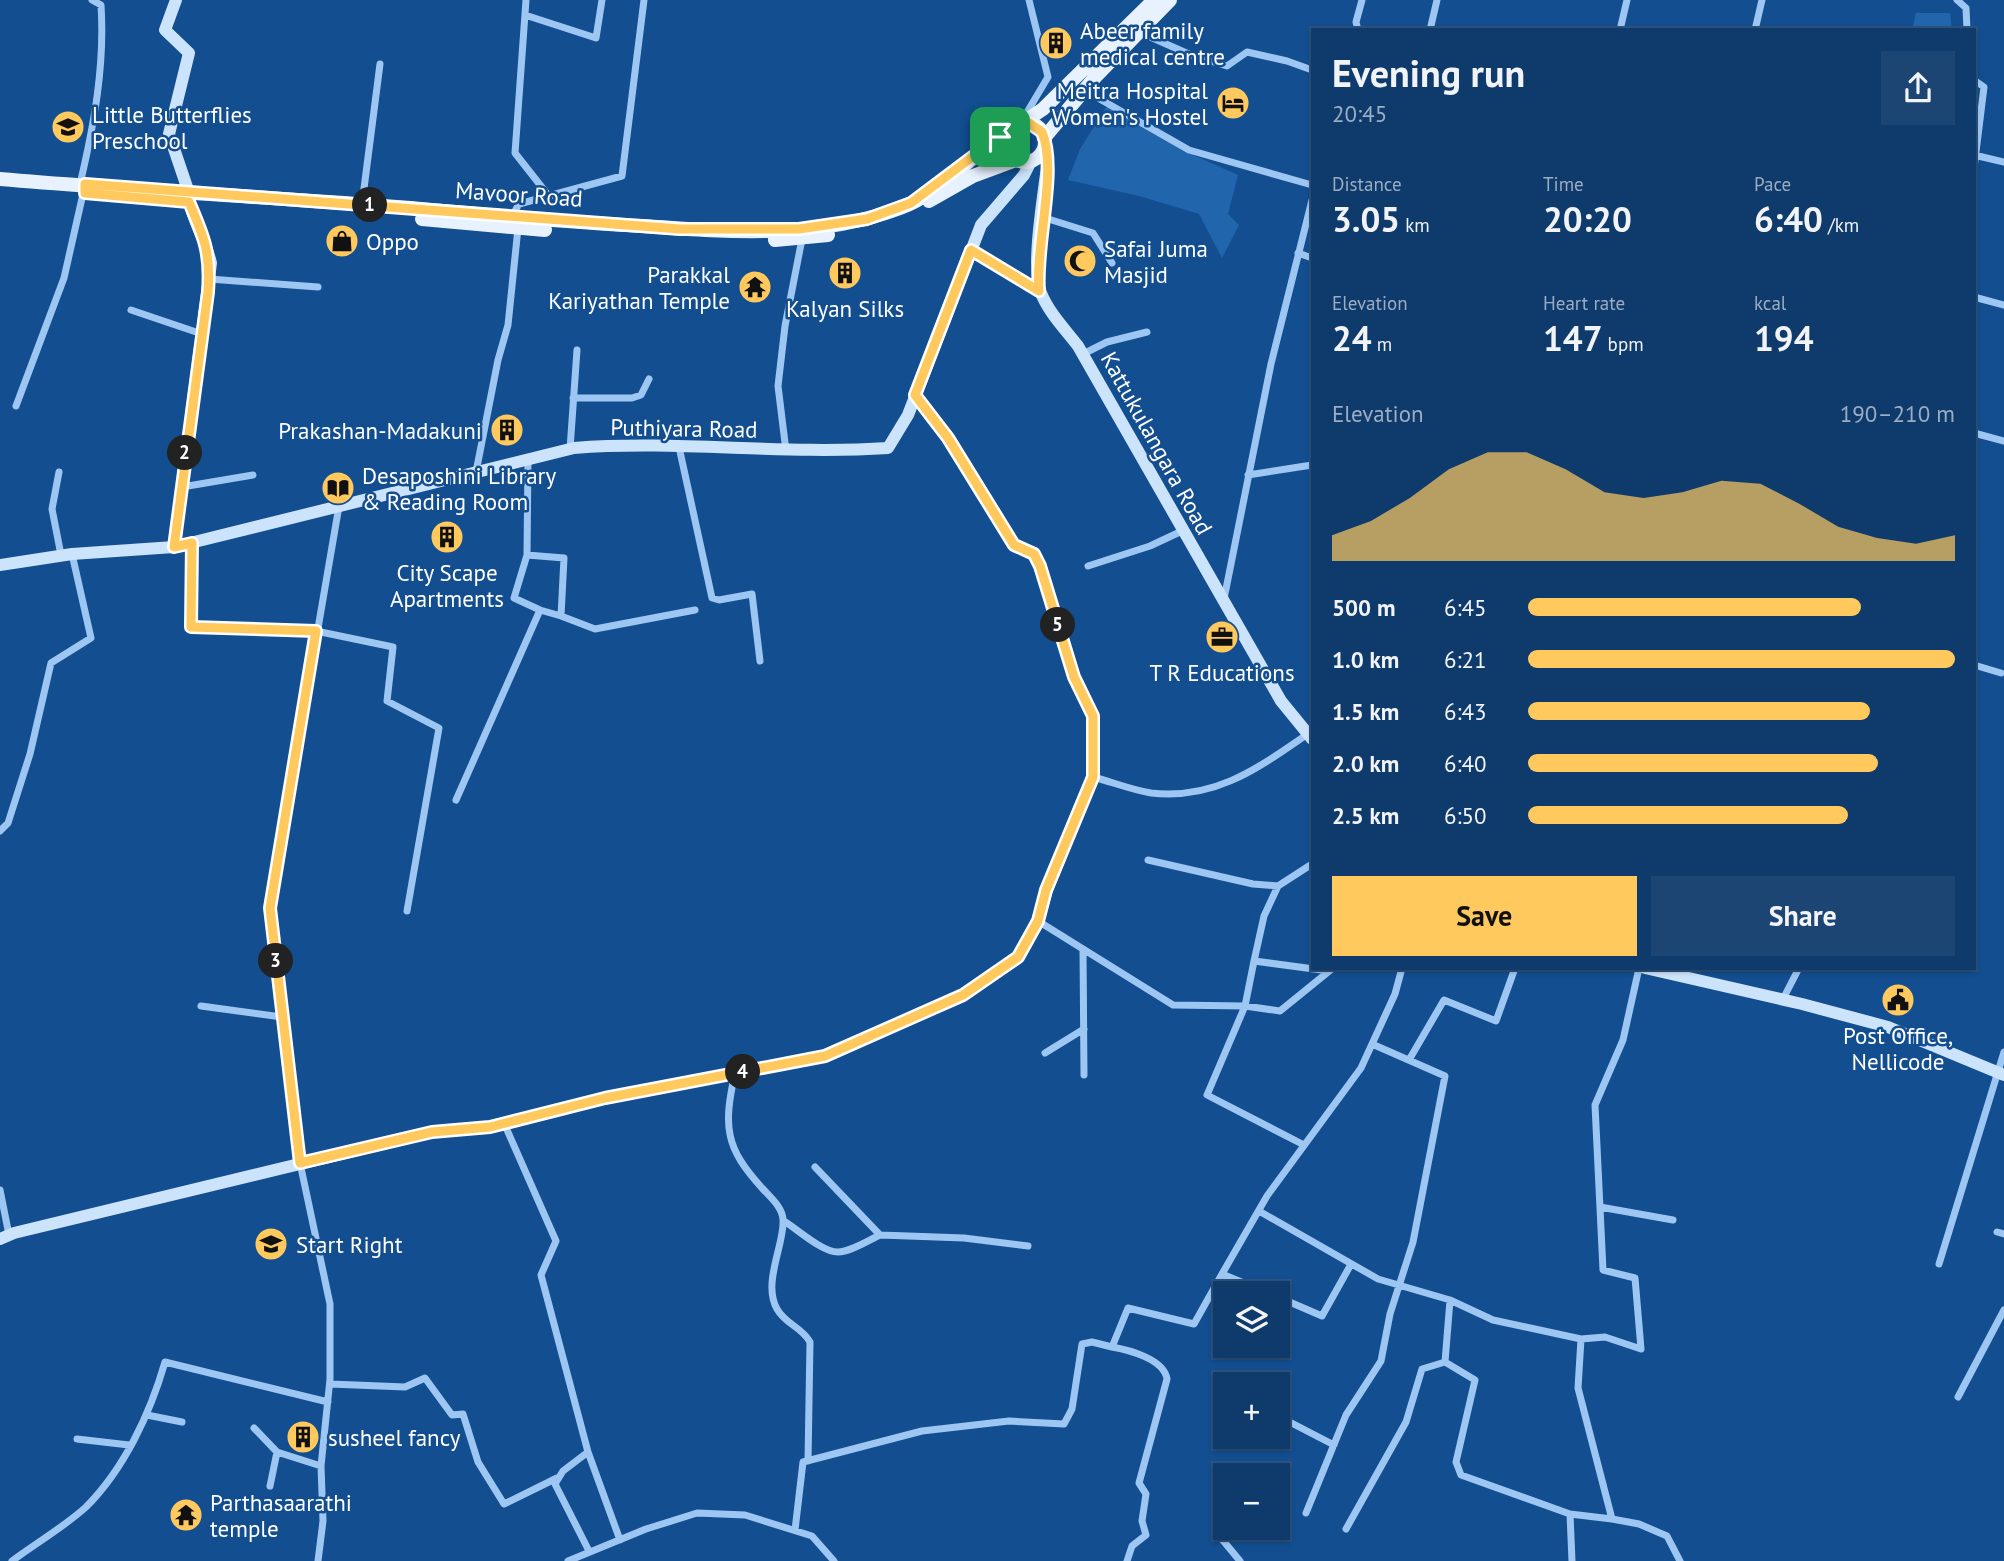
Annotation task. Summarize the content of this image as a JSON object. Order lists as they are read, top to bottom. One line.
{"streets":{"main road":["Mavoor Road"],"street":["Puthiyara Road","Kattukulangara Road"]},"crossings":[["Mavoor Road","Puthiyara Road"]],"places":{"building":["Abeer family medical centre","Kalyan Silks","Prakashan-Madakuni","City Scape Apartments","susheel fancy"],"hotel":["Meitra Hospital Women's Hostel"],"school or university":["Little Butterflies Preschool","Start Right"],"shop":["Oppo"],"mosque":["Safai Juma Masjid"],"temple":["Parakkal Kariyathan Temple","Parthasaarathi temple"],"library":["Desaposhini Library & Reading Room"],"office":["T R Educations"],"public building":["Post Office, Nellicode"]},"page":{"heading":["Evening run","20:45"],"stats":[["Distance","3.05 km"],["Time","20:20"],["Pace","6:40 /km"],["Elevation","24 m"],["Heart rate","147 bpm"],["kcal","194"]],"pins":["1","2","5","3","4"],"chart":["Elevation","190–210 m"],"list":[{"name":"500 m","note":"6:45"},{"name":"1.0 km","note":"6:21"},{"name":"1.5 km","note":"6:43"},{"name":"2.0 km","note":"6:40"},{"name":"2.5 km","note":"6:50"}],"buttons":["Save","Share"],"map_buttons":["+","−"]}}
